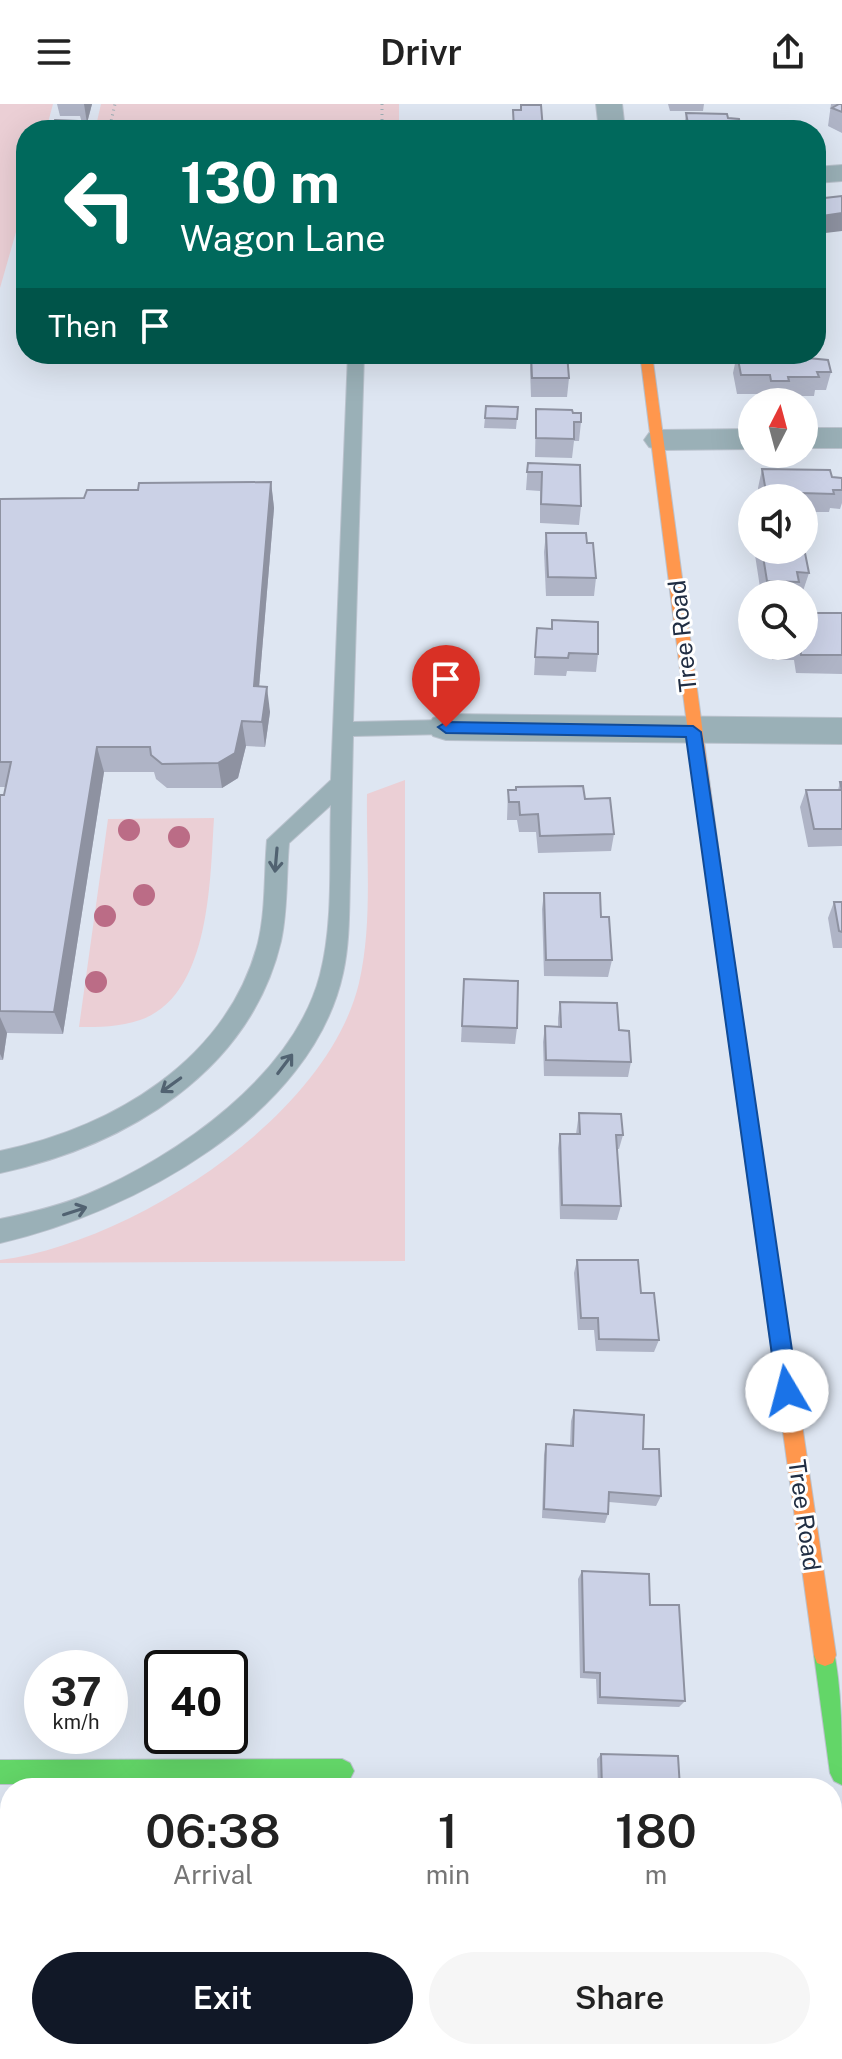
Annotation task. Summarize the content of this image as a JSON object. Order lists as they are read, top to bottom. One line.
{"streets":{"street":["Tree Road"]},"north":"top","page":{"header":"Drivr","turn":["130 m","Wagon Lane"],"then":"Then","speed":"37 km/h","limit":"40","eta":["06:38","Arrival","1","min","180","m"],"buttons":["Exit","Share"]}}
